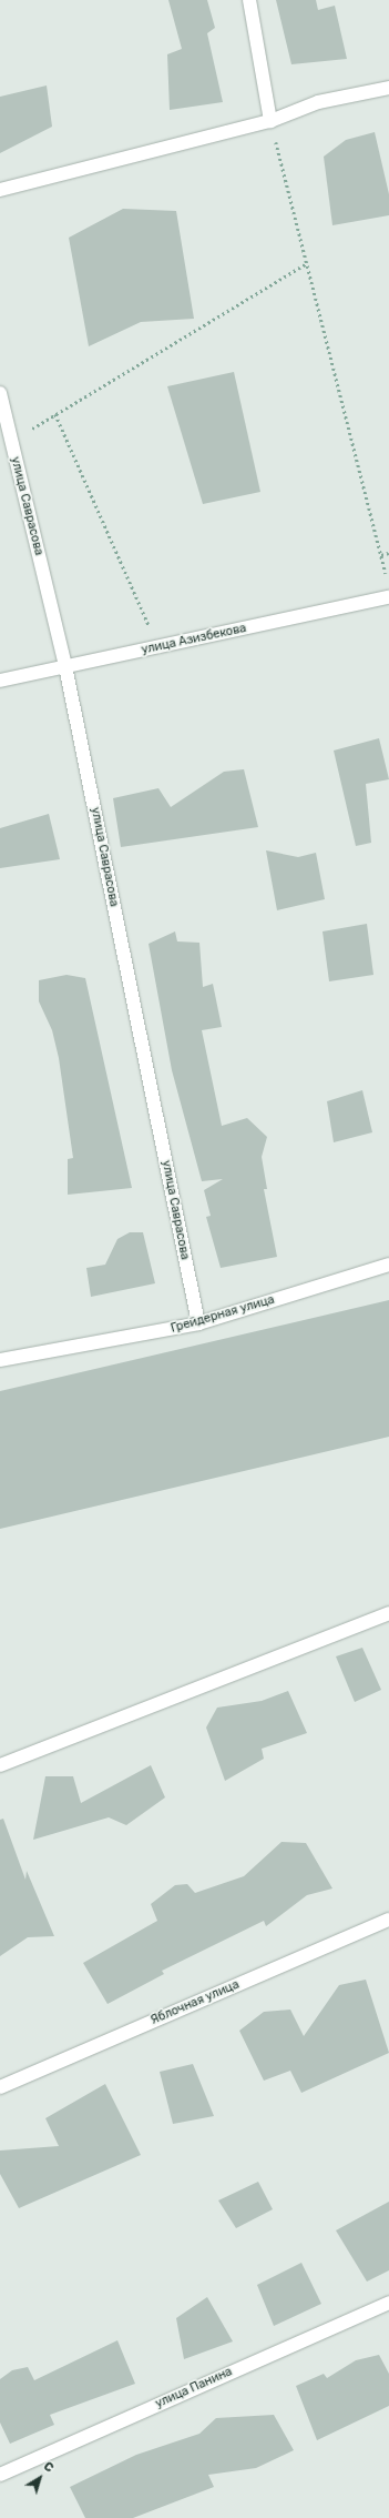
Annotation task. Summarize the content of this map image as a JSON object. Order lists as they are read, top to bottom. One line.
{"streets":{"street":["улица Саврасова","улица Азизбекова","Грейдерная улица","Яблочная улица","улица Панина"]},"crossings":[["улица Саврасова","улица Азизбекова"],["улица Саврасова","Грейдерная улица"]],"north":"top right"}
